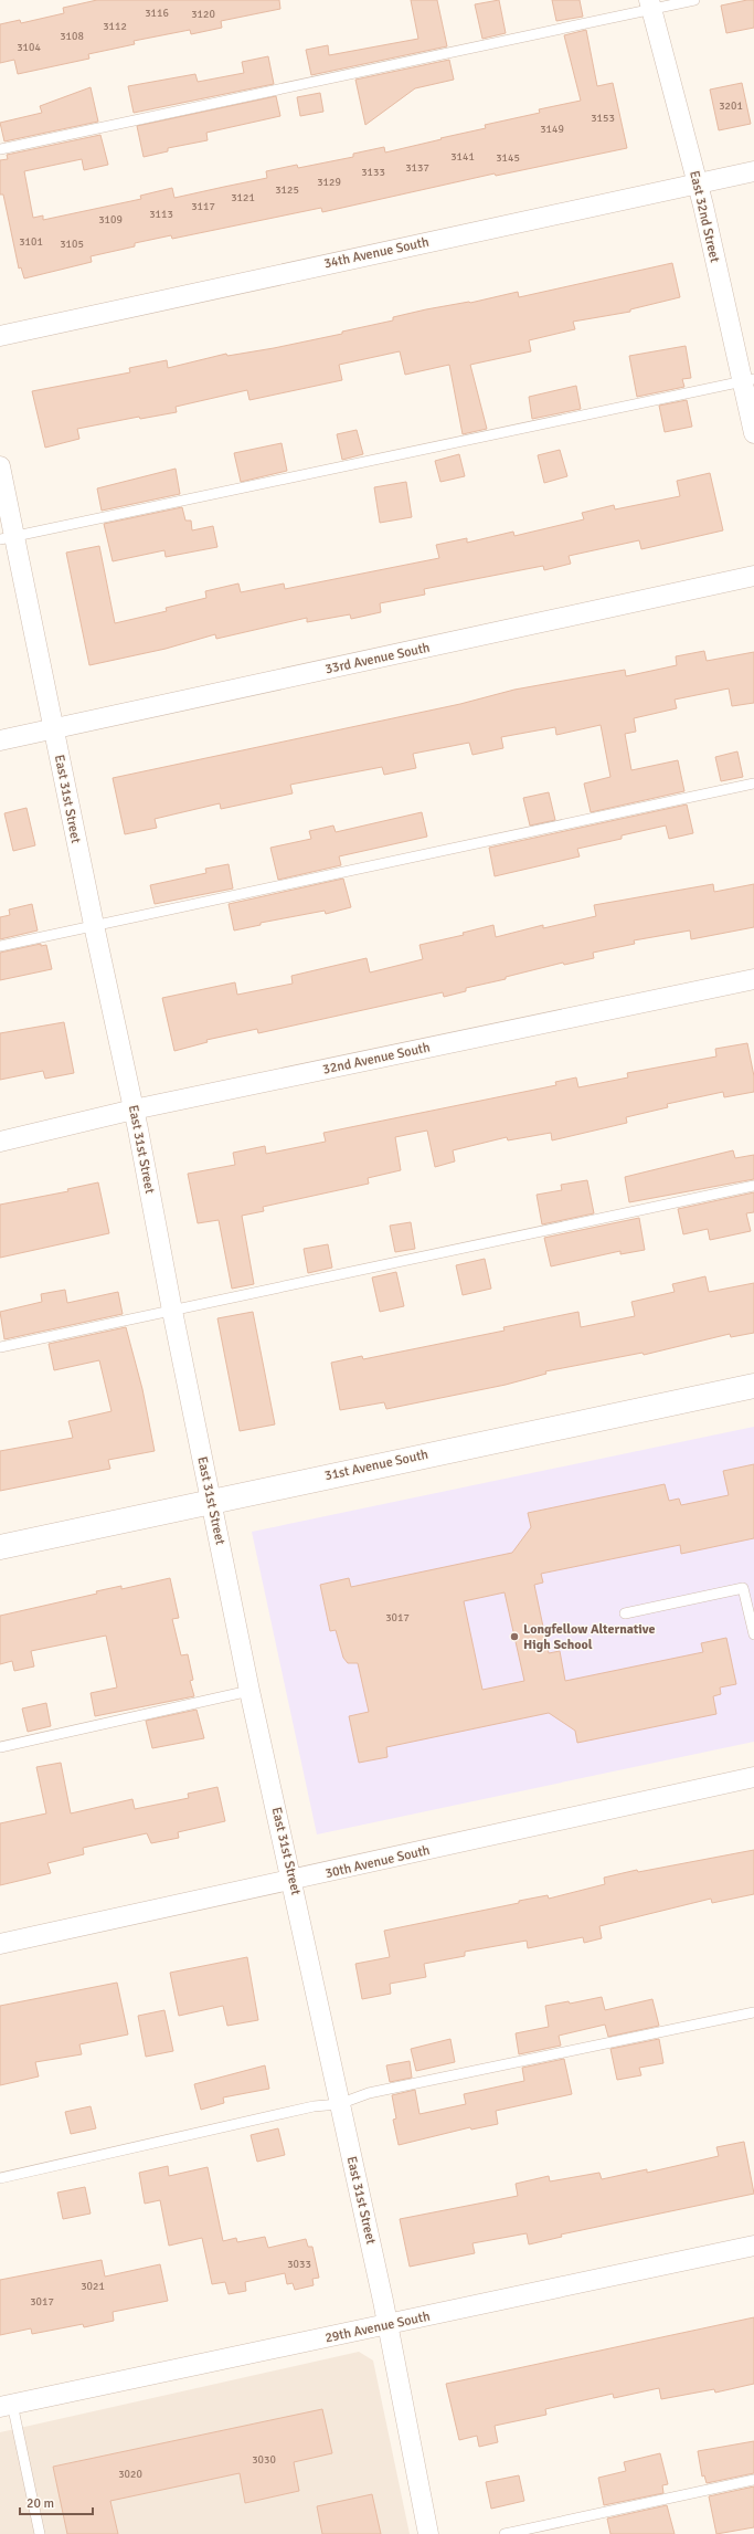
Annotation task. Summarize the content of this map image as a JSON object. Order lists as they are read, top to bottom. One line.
{"streets":{"street":["East 32nd Street","34th Avenue South","33rd Avenue South","East 31st Street","32nd Avenue South","31st Avenue South","30th Avenue South","29th Avenue South"]},"crossings":[["East 32nd Street","34th Avenue South"],["33rd Avenue South","East 31st Street"],["East 31st Street","32nd Avenue South"],["East 31st Street","31st Avenue South"],["East 31st Street","30th Avenue South"],["East 31st Street","29th Avenue South"]],"places":["Longfellow Alternative High School"],"house_numbers":["3116","3120","3112","3108","3104","3201","3153","3149","3141","3145","3137","3133","3129","3125","3121","3117","3113","3109","3101","3105","3017","3033","3021","3017","3030","3020"],"scale_bar":"20 m"}
